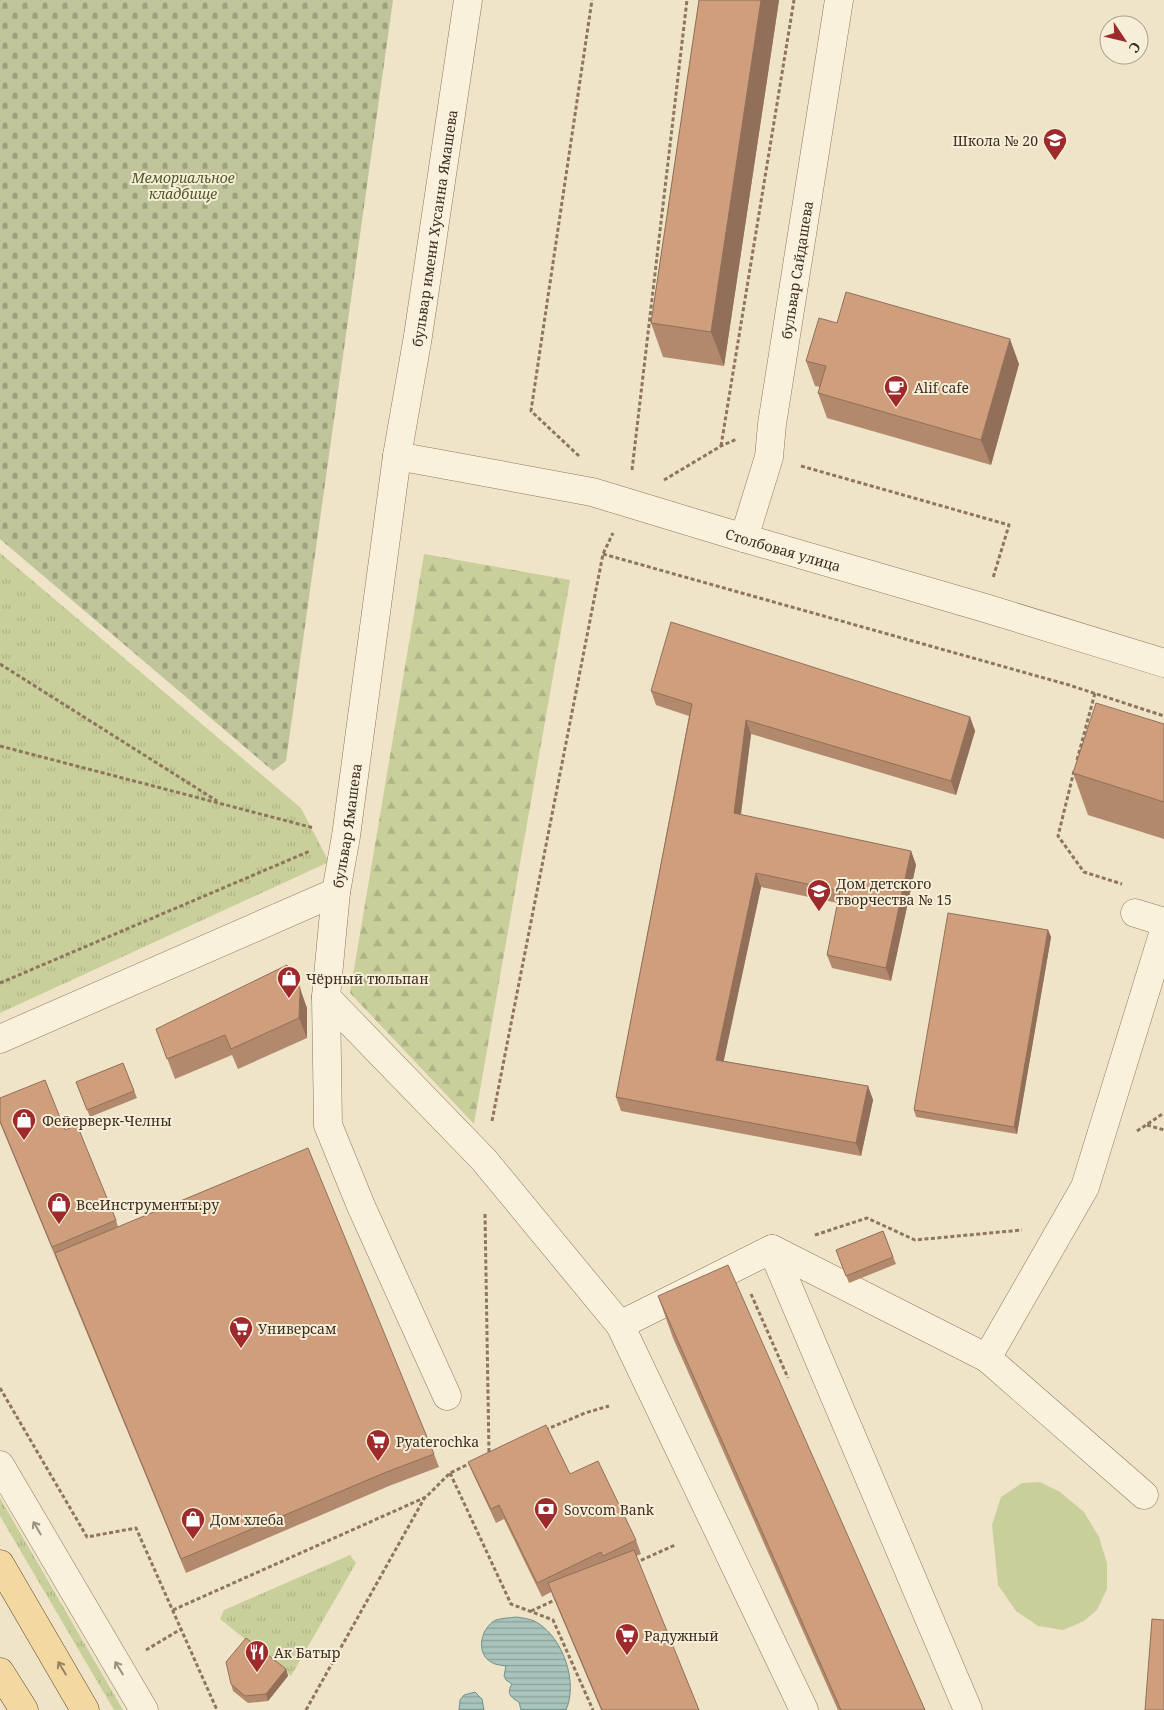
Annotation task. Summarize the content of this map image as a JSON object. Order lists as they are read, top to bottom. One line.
{"streets":{"street":["бульвар имени Хусаина Ямашева","бульвар Сайдашева","Столбовая улица","бульвар Ямашева"]},"crossings":[["бульвар имени Хусаина Ямашева","Столбовая улица"],["бульвар имени Хусаина Ямашева","бульвар Ямашева"],["бульвар Сайдашева","Столбовая улица"],["Столбовая улица","бульвар Ямашева"]],"parks":["Мемориальное кладбище"],"places":{"school or university":["Школа № 20","Дом детского творчества № 15"],"cafe":["Alif cafe"],"shop":["Чёрный тюльпан","Фейерверк-Челны","ВсеИнструменты.ру","Дом хлеба"],"supermarket":["Универсам","Pyaterochka","Радужный"],"bank":["Sovcom Bank"],"restaurant":["Ак Батыр"]},"north":"bottom right"}
